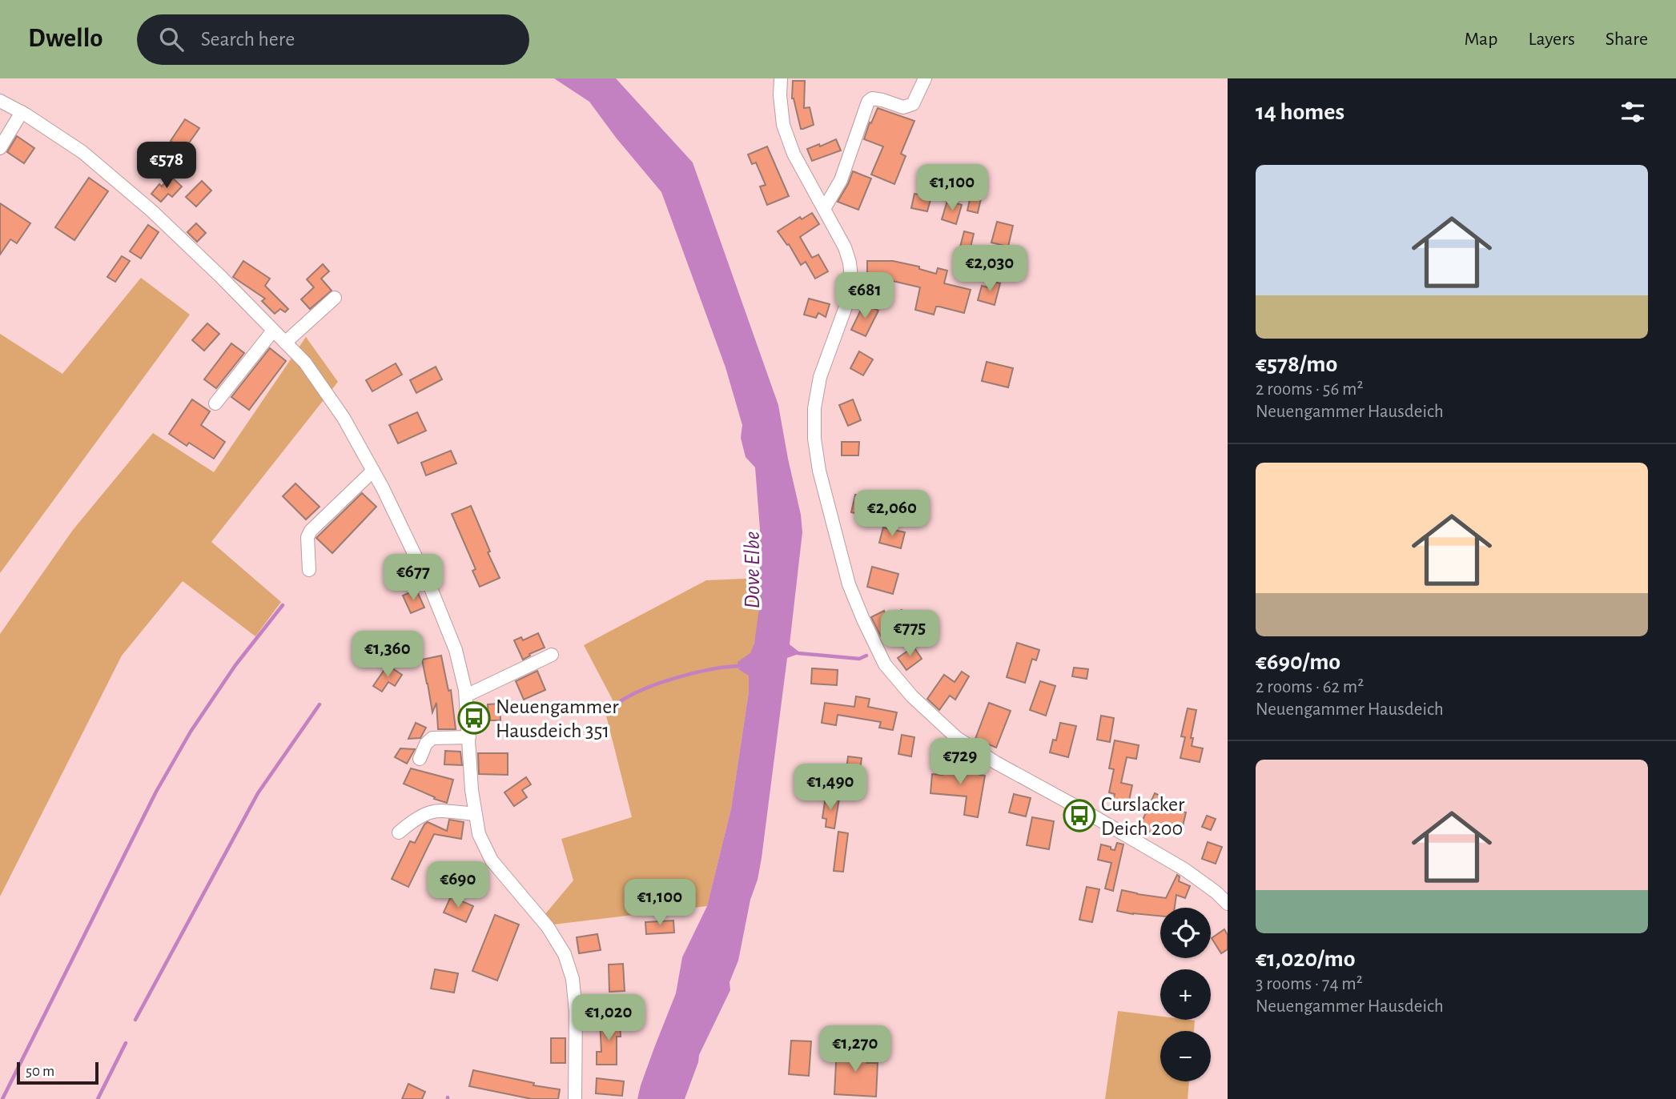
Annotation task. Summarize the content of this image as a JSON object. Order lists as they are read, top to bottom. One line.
{"water":["Dove Elbe"],"places":{"bus stop":["Neuengammer Hausdeich 351","Curslacker Deich 200"]},"scale_bar":"50 m","page":{"header":"Dwello","search":"Search here","nav":["Map","Layers","Share"],"heading":"14 homes","price":["€578","€1,100","€2,030","€681","€2,060","€677","€775","€1,360","€729","€1,490","€690","€1,100","€1,020","€1,270"],"list":[{"name":"€578/mo","note":"2 rooms · 56 m² · Neuengammer Hausdeich"},{"name":"€690/mo","note":"2 rooms · 62 m² · Neuengammer Hausdeich"},{"name":"€1,020/mo","note":"3 rooms · 74 m² · Neuengammer Hausdeich"}],"map_buttons":["+","−"],"scale":"50 m"}}
